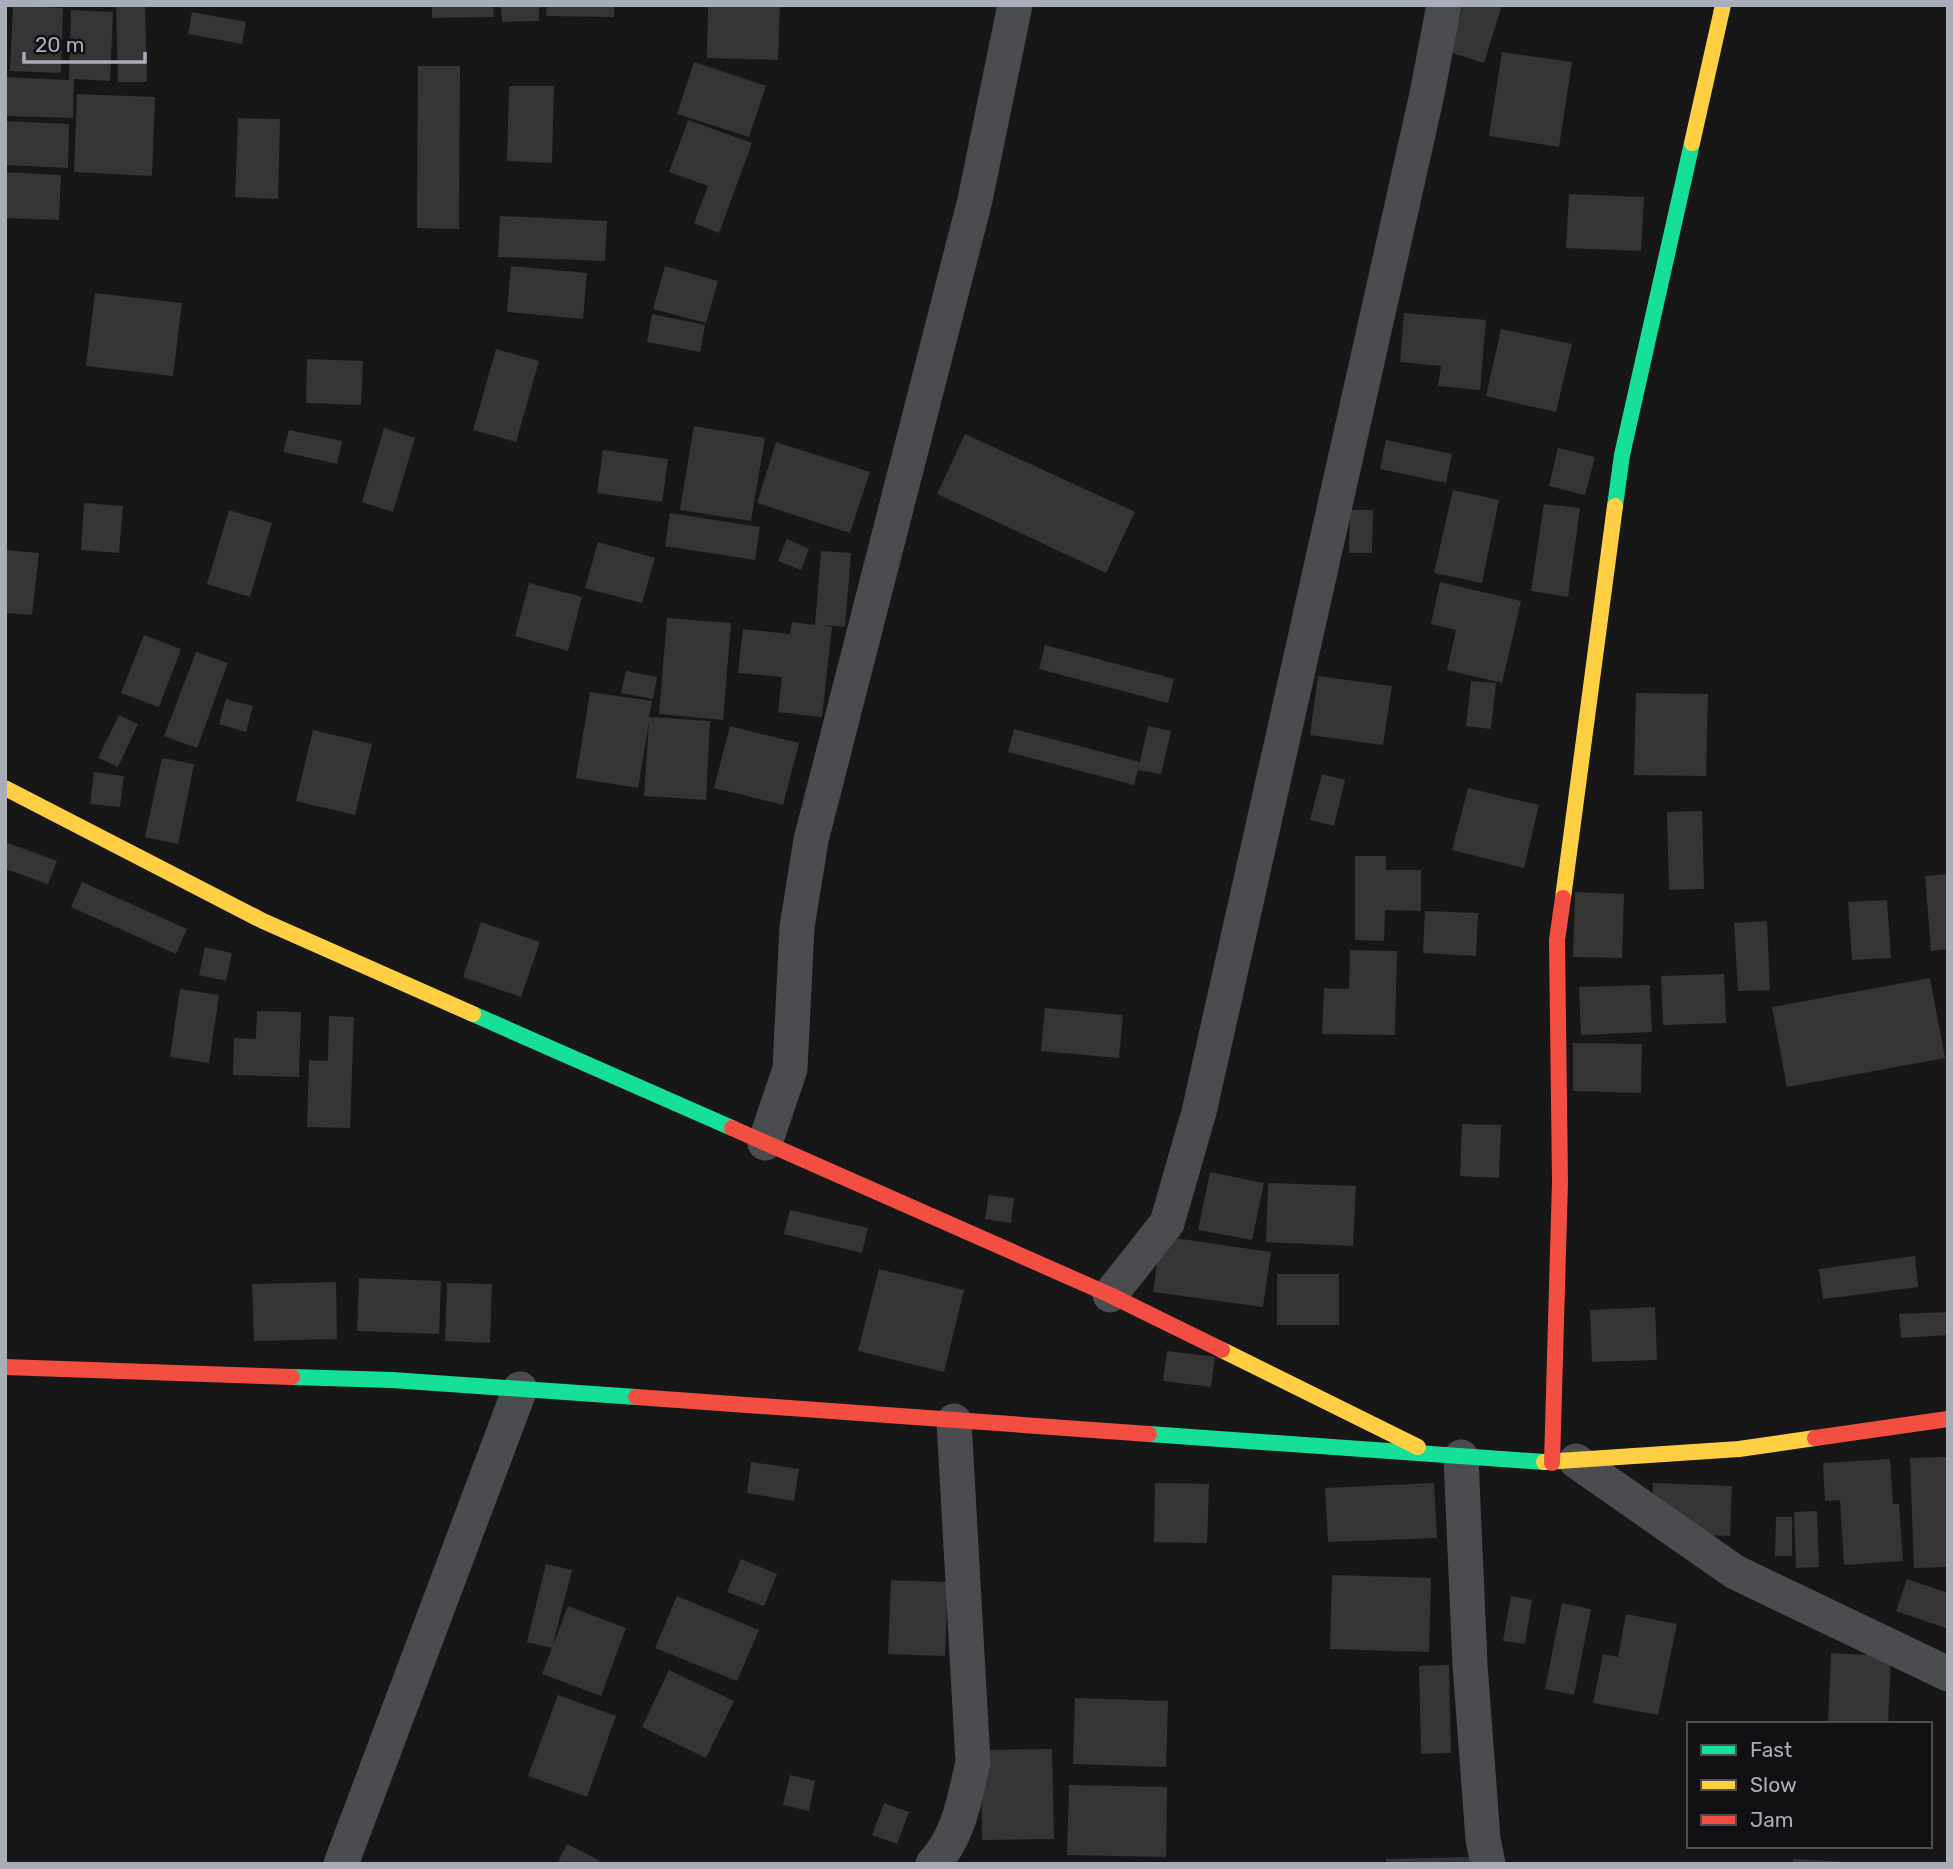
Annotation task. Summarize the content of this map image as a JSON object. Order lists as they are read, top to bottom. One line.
{"legend":["Fast","Slow","Jam"],"scale_bar":"20 m"}
